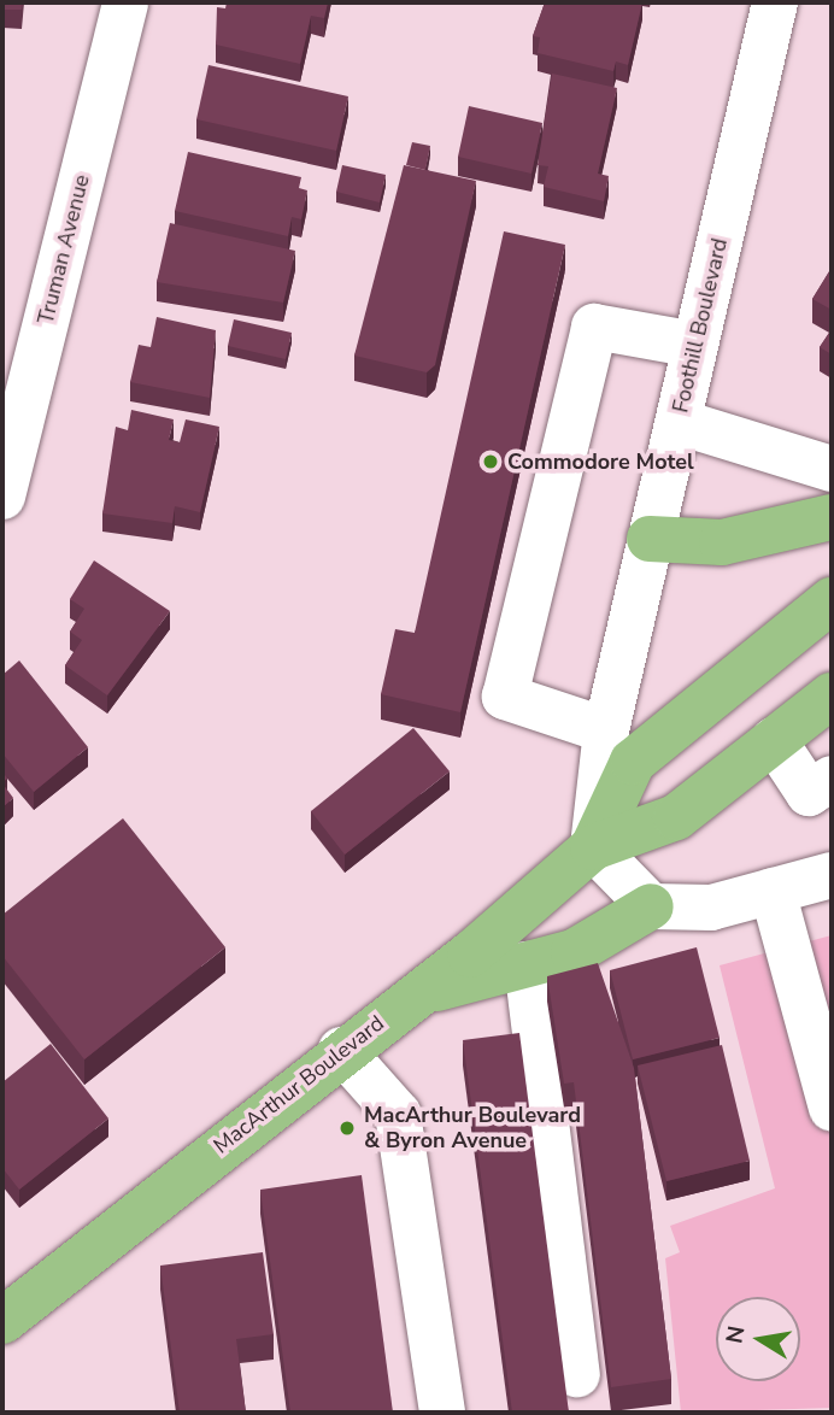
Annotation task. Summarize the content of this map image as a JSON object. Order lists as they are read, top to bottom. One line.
{"streets":{"main road":["MacArthur Boulevard"],"street":["Truman Avenue","Foothill Boulevard"]},"crossings":[["Foothill Boulevard","MacArthur Boulevard"]],"places":["Commodore Motel","MacArthur Boulevard & Byron Avenue"],"north":"left"}
